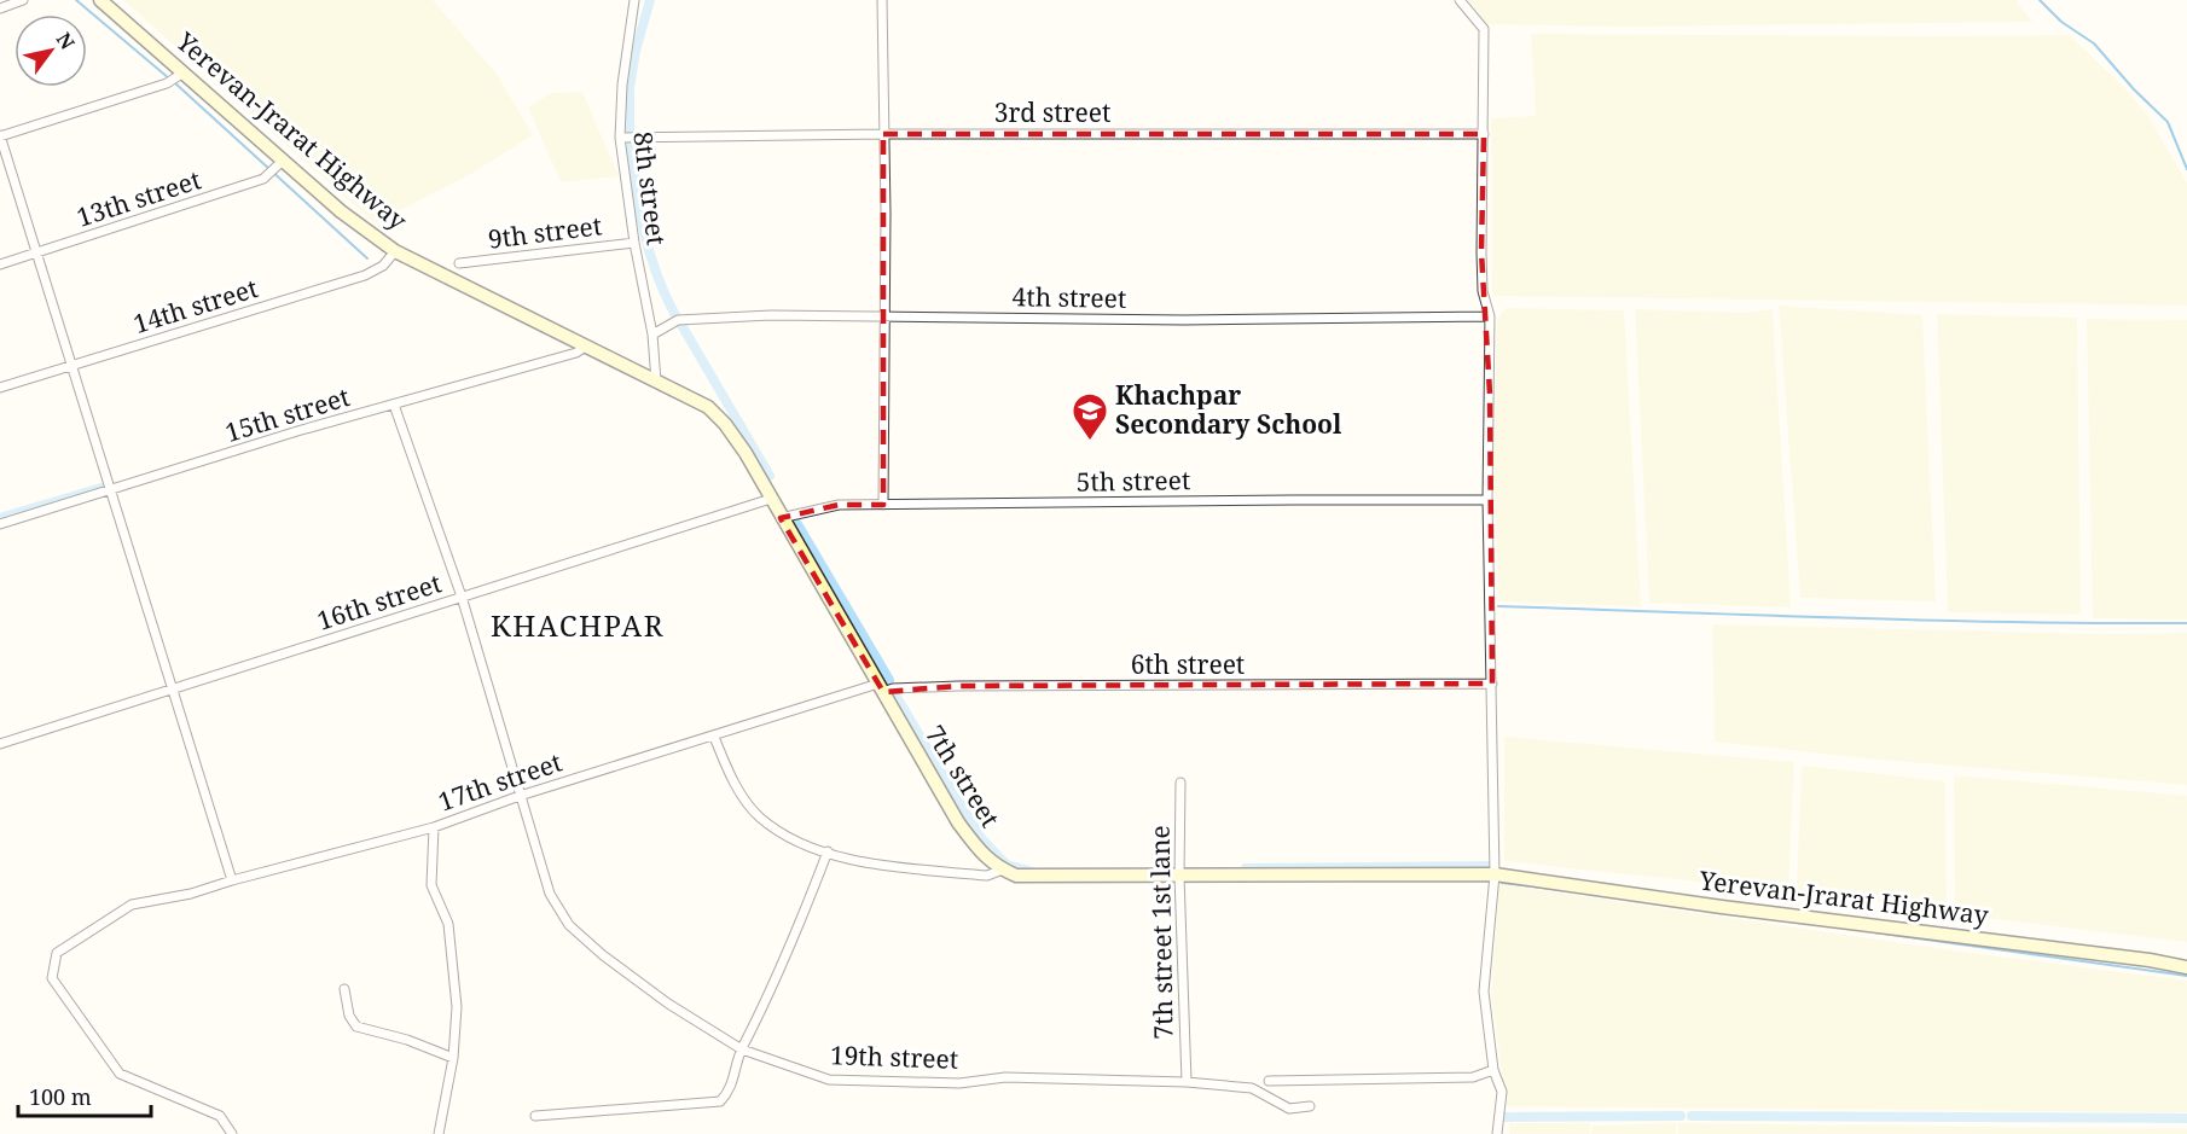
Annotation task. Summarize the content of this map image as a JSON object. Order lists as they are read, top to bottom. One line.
{"streets":{"main road":["Yerevan-Jrarat Highway","7th street"],"street":["3rd street","8th street","13th street","9th street","4th street","14th street","15th street","5th street","16th street","6th street","17th street","7th street 1st lane","19th street"]},"crossings":[["3rd street","8th street"],["Yerevan-Jrarat Highway","8th street"],["Yerevan-Jrarat Highway","13th street"],["Yerevan-Jrarat Highway","14th street"],["Yerevan-Jrarat Highway","15th street"],["Yerevan-Jrarat Highway","7th street"],["8th street","9th street"],["8th street","4th street"],["8th street","7th street"],["15th street","19th street"],["5th street","7th street"],["16th street","7th street"],["16th street","19th street"],["6th street","7th street"],["6th street","17th street"],["7th street","17th street"],["17th street","19th street"],["7th street 1st lane","19th street"]],"districts":["KHACHPAR"],"places":{"school or university":["Khachpar Secondary School"]},"scale_bar":"100 m","north":"top right"}
